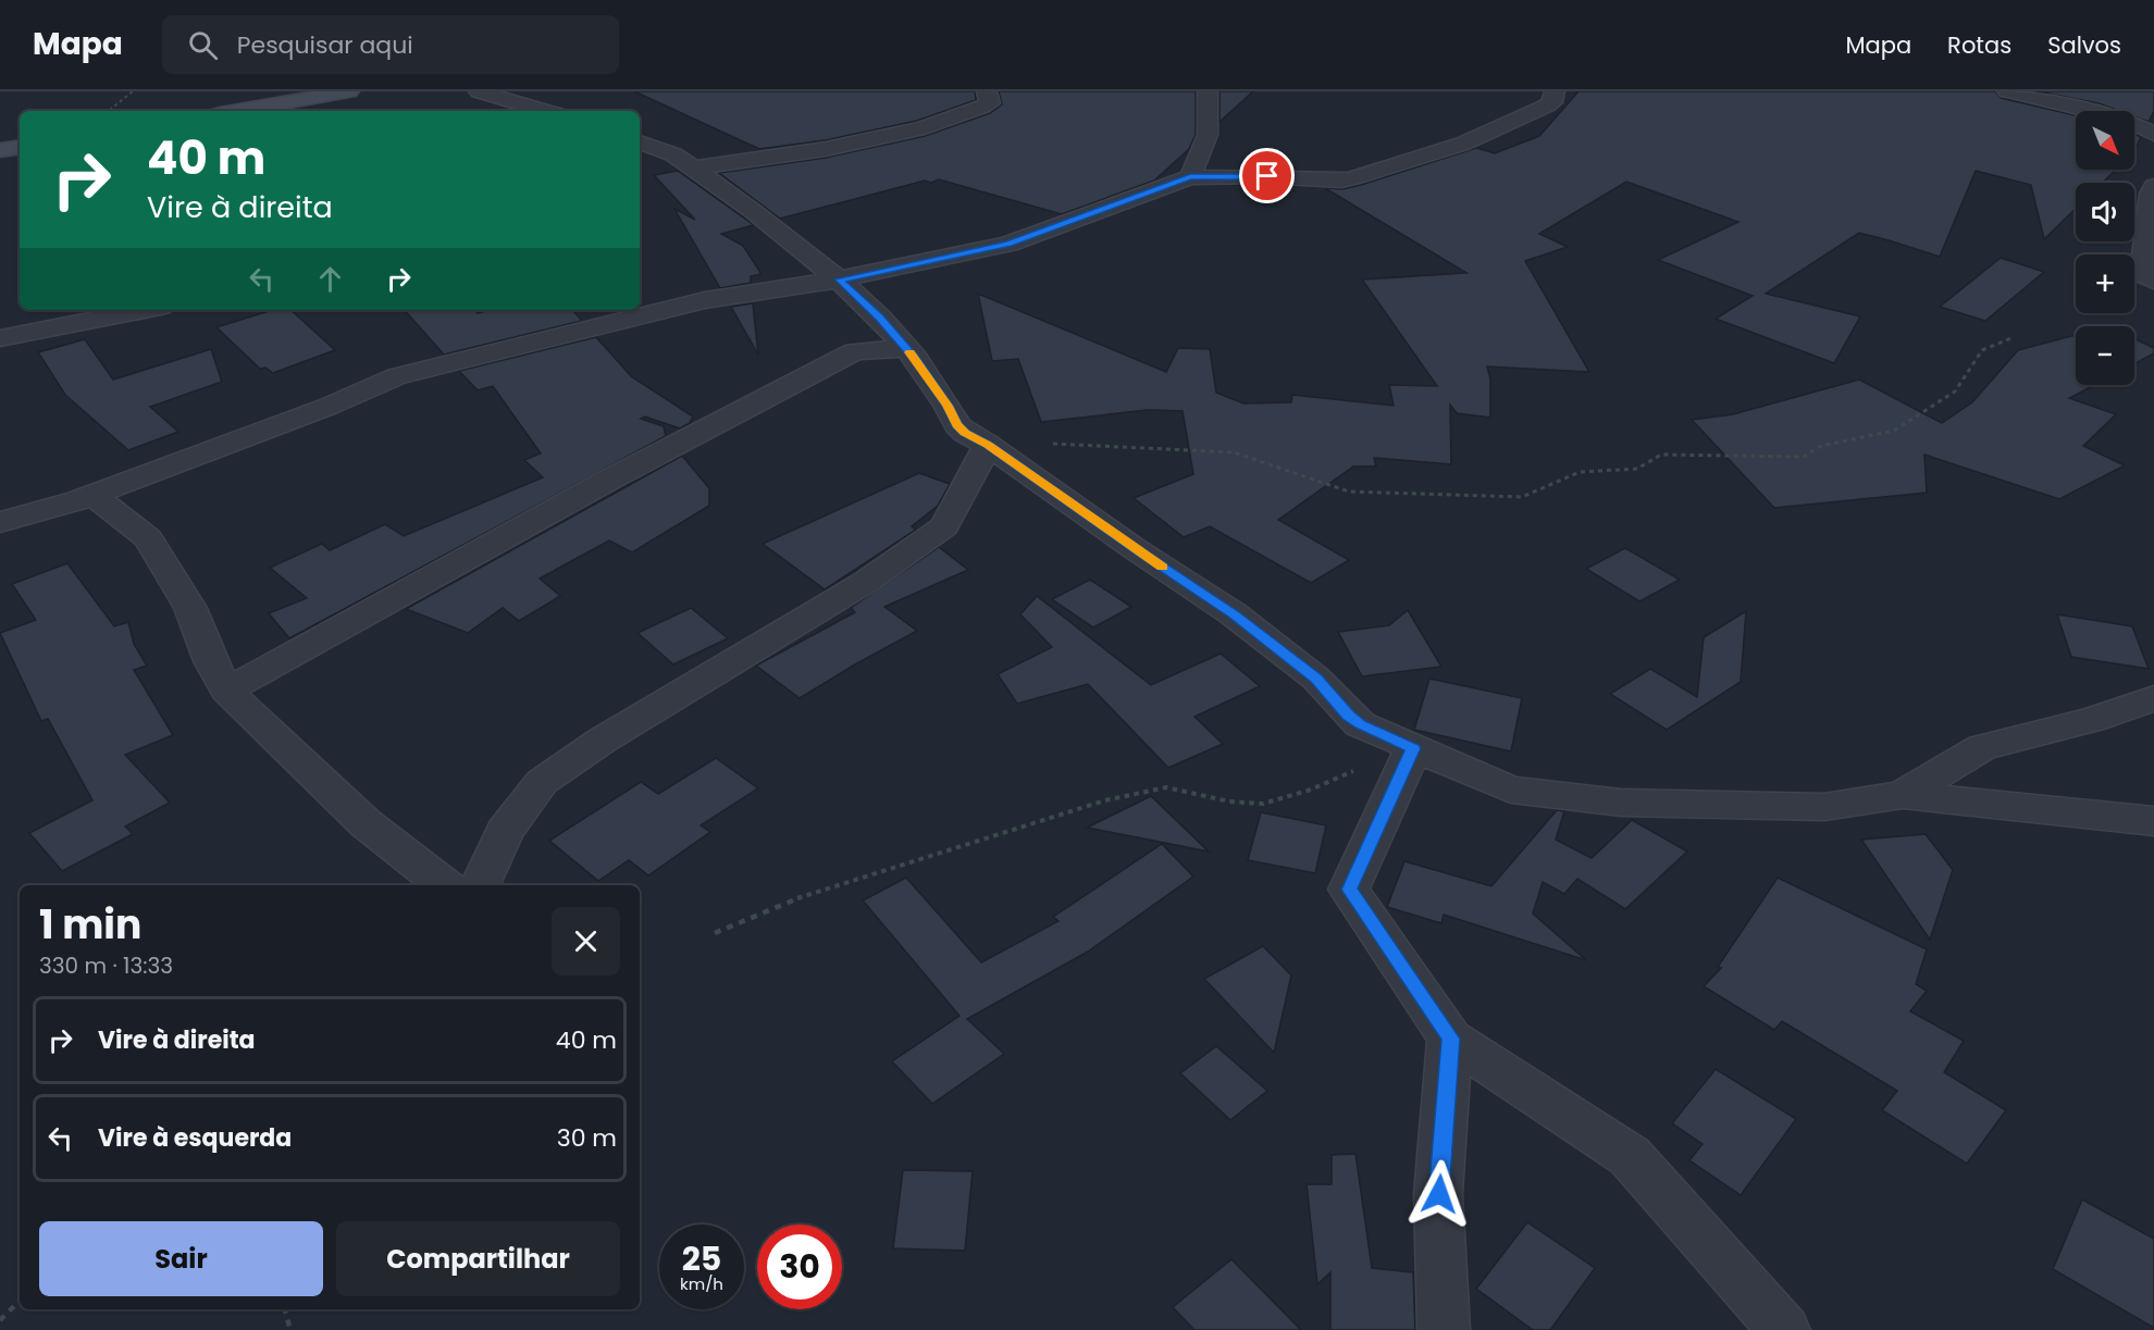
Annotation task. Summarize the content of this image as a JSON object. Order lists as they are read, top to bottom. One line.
{"north":"bottom right","page":{"header":"Mapa","search":"Pesquisar aqui","nav":["Mapa","Rotas","Salvos"],"map_buttons":["+","−"],"turn":["40 m","Vire à direita"],"heading":["1 min","330 m · 13:33"],"list":[{"name":"Vire à direita","value":"40 m"},{"name":"Vire à esquerda","value":"30 m"}],"buttons":["Sair","Compartilhar"],"speed":"25 km/h","limit":"30"}}
